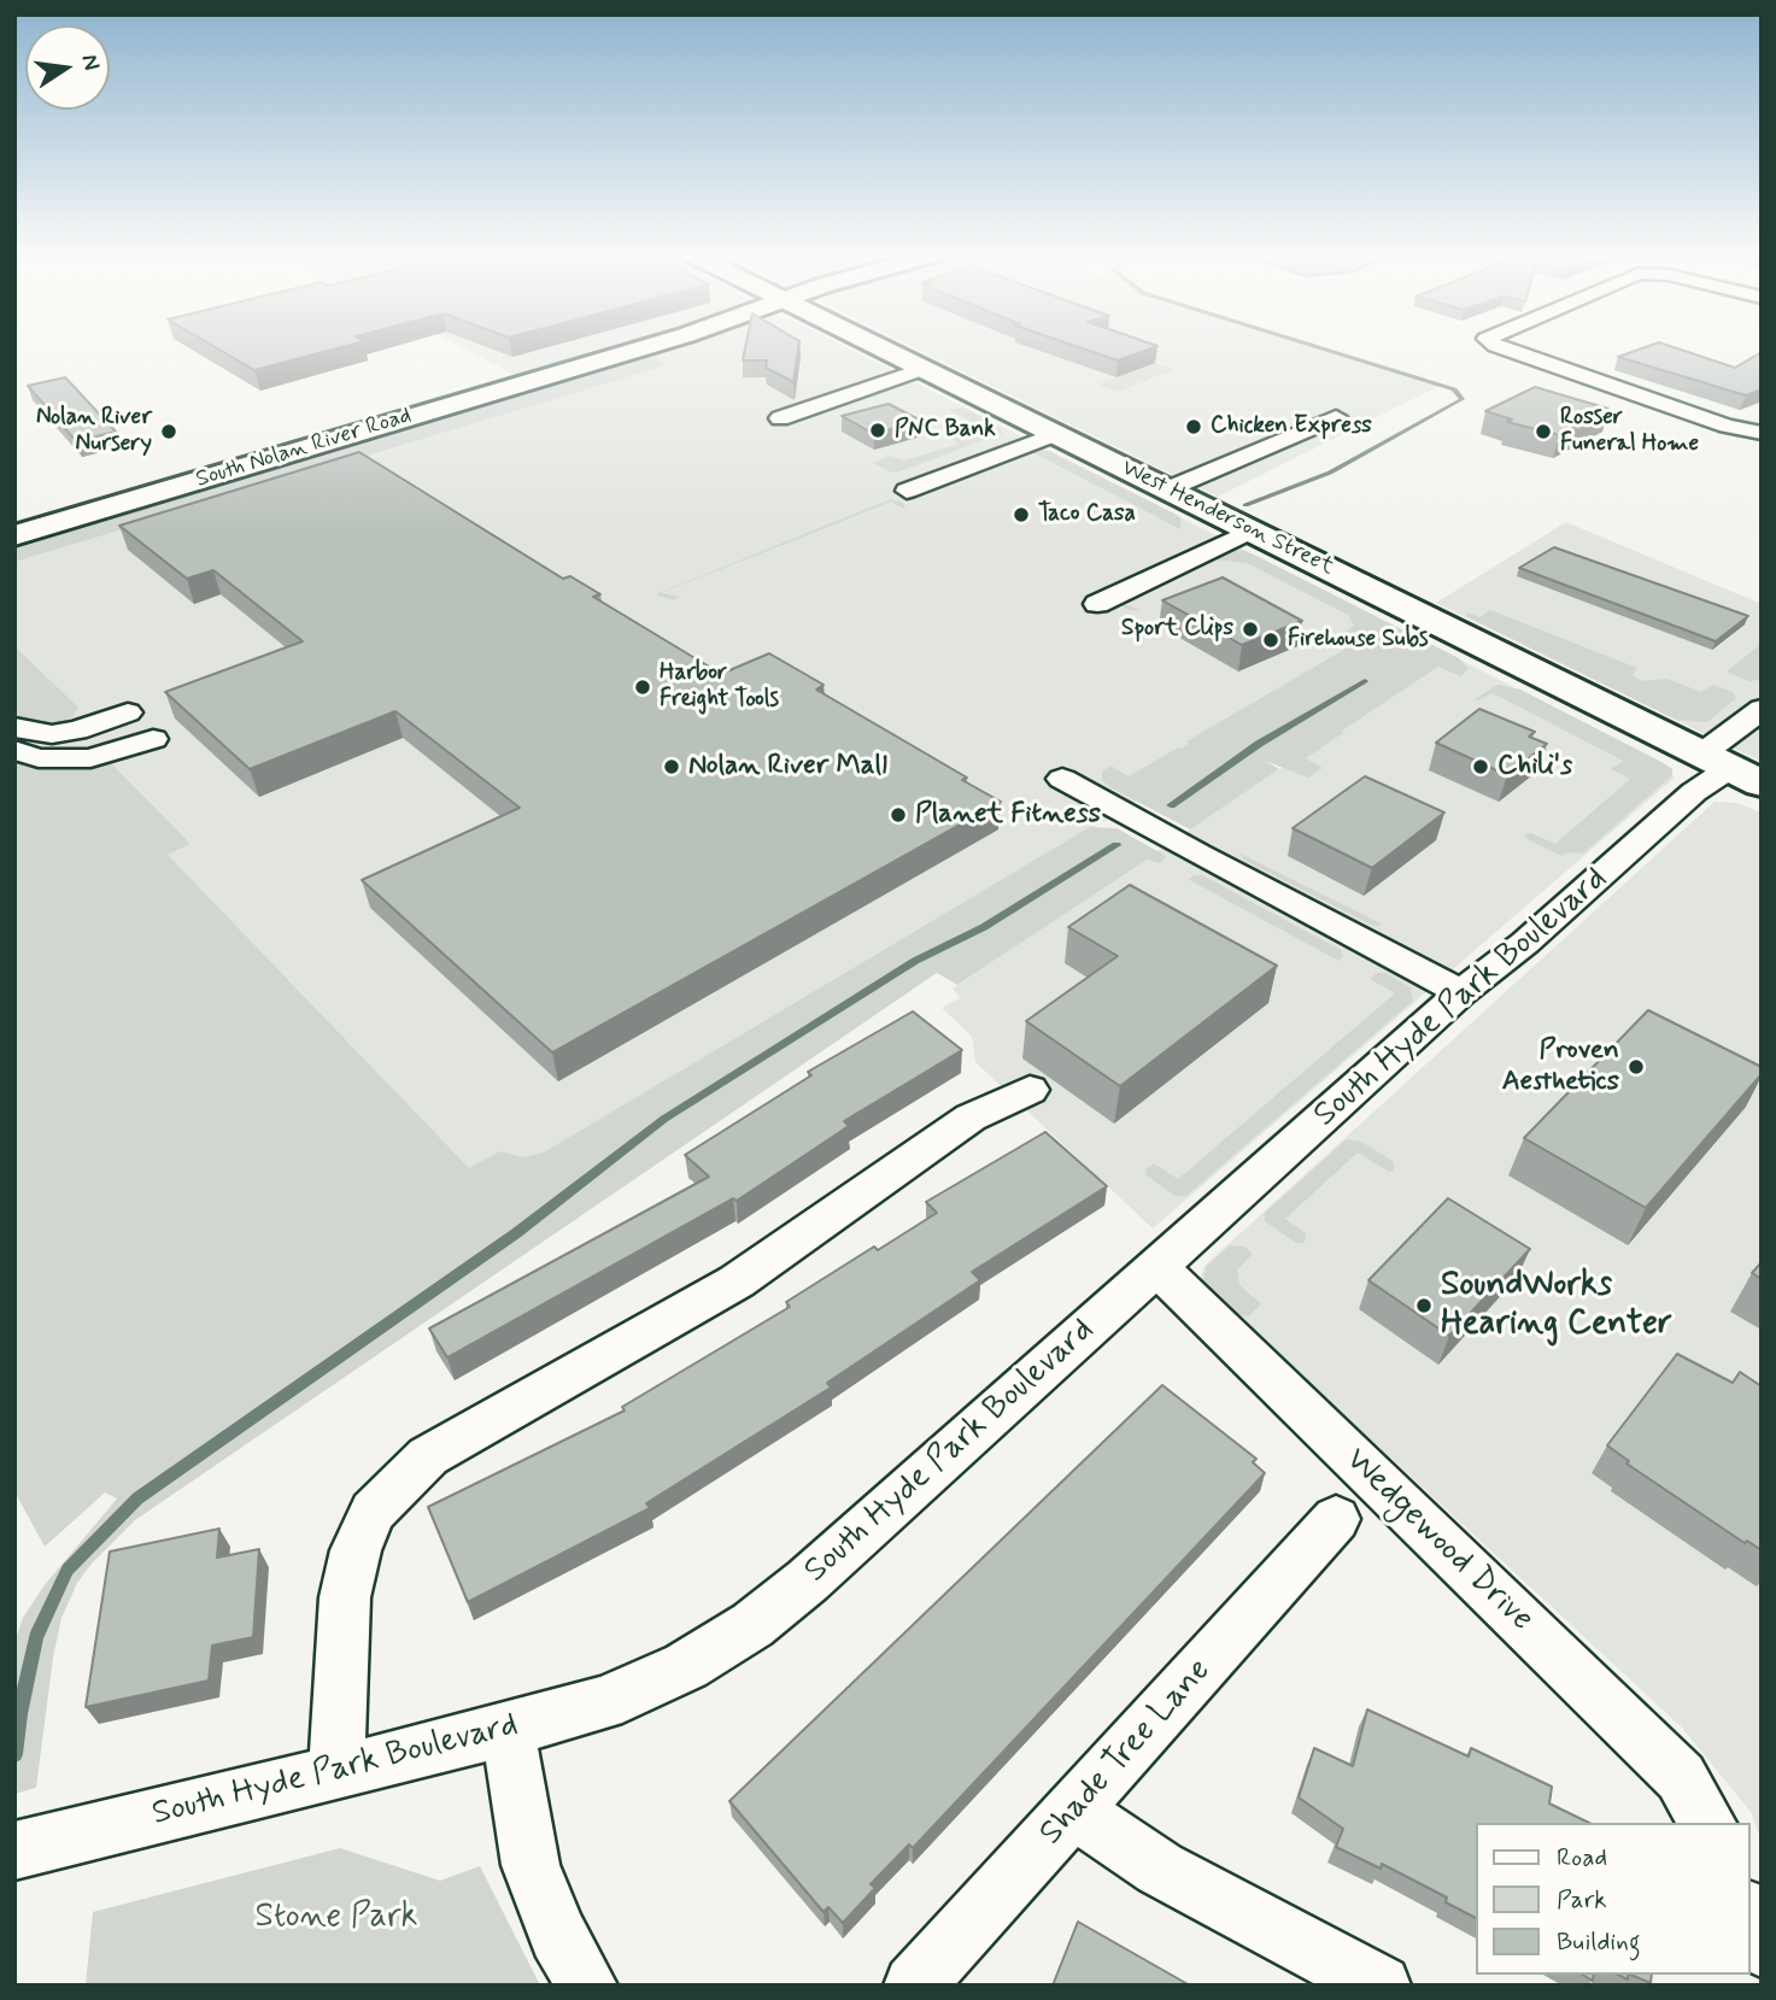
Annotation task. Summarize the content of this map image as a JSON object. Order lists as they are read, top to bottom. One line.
{"streets":{"main road":["South Nolan River Road","West Henderson Street"],"street":["South Hyde Park Boulevard","Wedgewood Drive","Shade Tree Lane"]},"crossings":[["West Henderson Street","South Hyde Park Boulevard"],["South Hyde Park Boulevard","Wedgewood Drive"]],"parks":["Stone Park"],"places":["Chicken Express","PNC Bank","Nolan River Nursery","Rosser Funeral Home","Taco Casa","Sport Clips","Firehouse Subs","Harbor Freight Tools","Nolan River Mall","Chili's","Planet Fitness","Proven Aesthetics","SoundWorks Hearing Center"],"legend":["Road","Park","Building"],"north":"right"}
